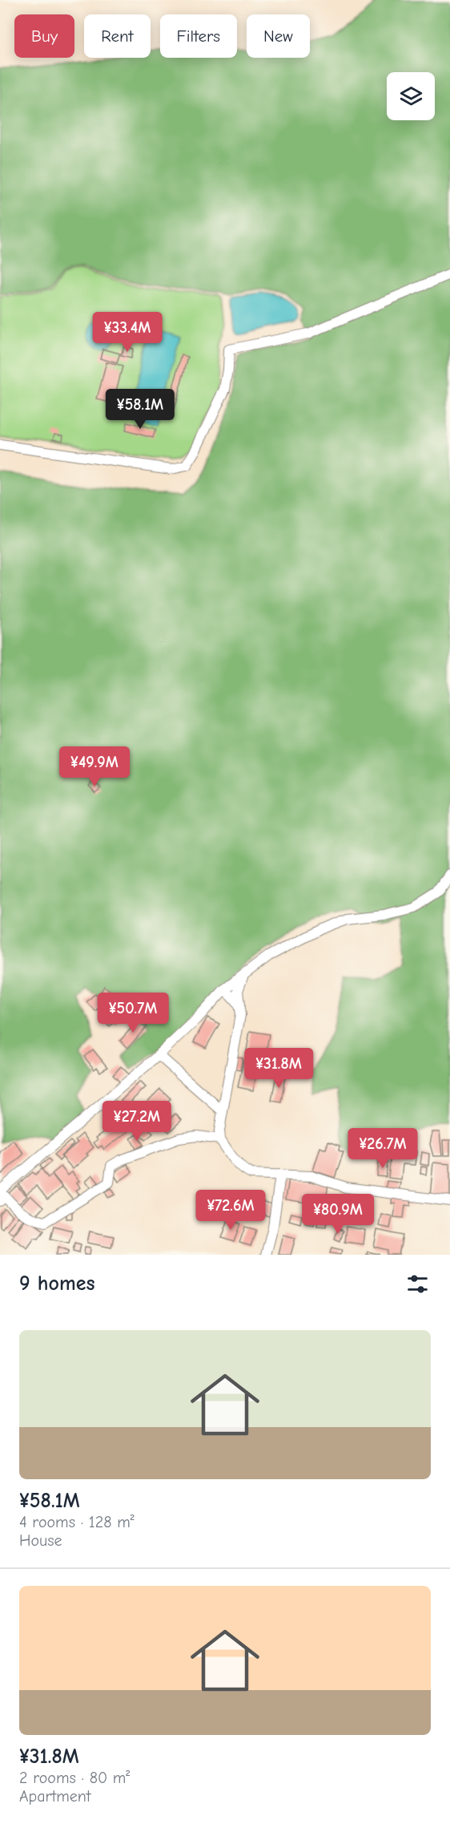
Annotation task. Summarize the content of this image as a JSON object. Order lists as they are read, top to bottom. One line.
{"page":{"chip":["Buy","Rent","Filters","New"],"price":["¥33.4M","¥58.1M","¥49.9M","¥50.7M","¥31.8M","¥27.2M","¥26.7M","¥72.6M","¥80.9M"],"heading":"9 homes","list":[{"name":"¥58.1M","note":"4 rooms · 128 m² · House"},{"name":"¥31.8M","note":"2 rooms · 80 m² · Apartment"}]}}
